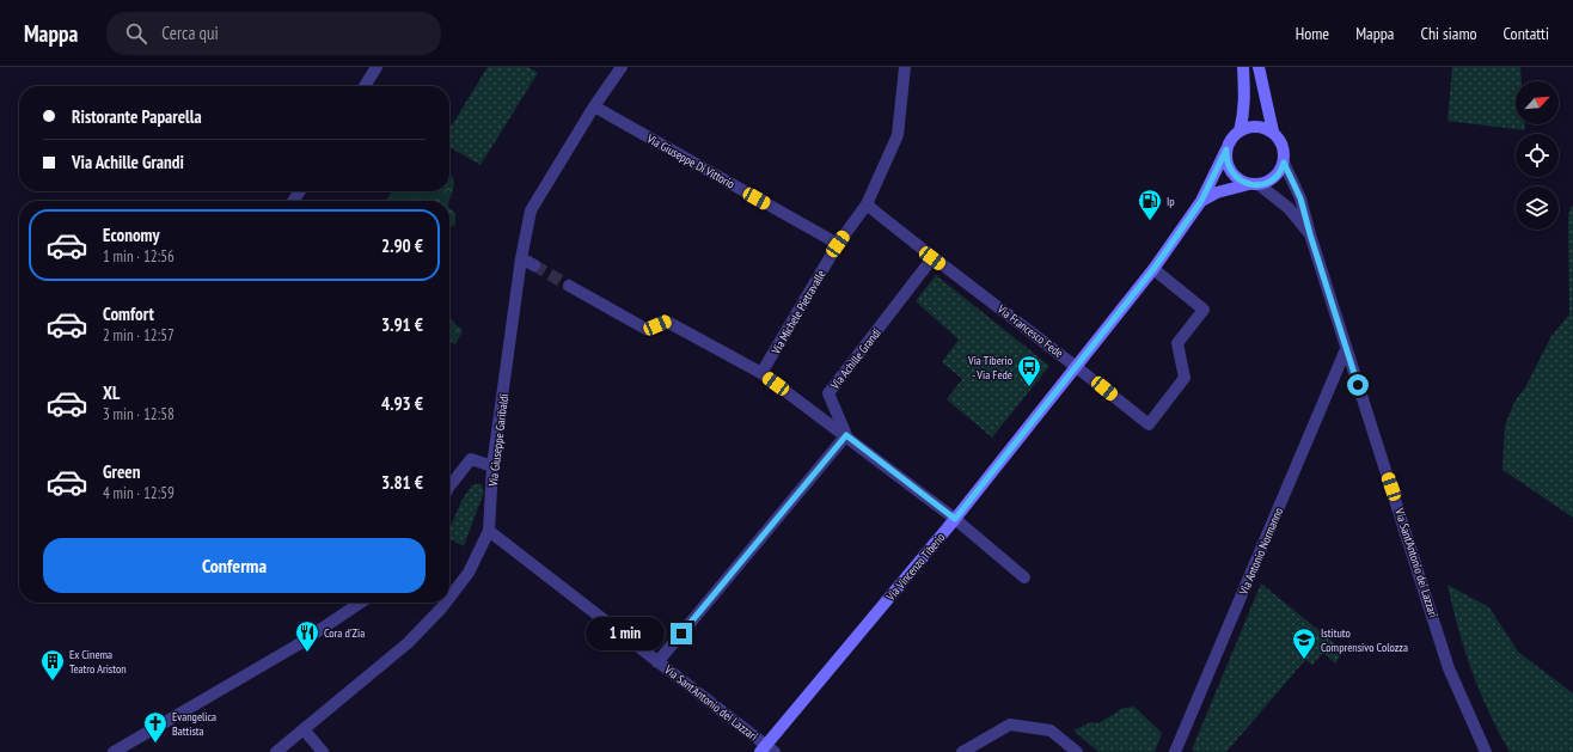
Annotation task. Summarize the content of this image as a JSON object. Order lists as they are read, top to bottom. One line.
{"streets":{"main road":["Via Vincenzo Tiberio"],"street":["Via Giuseppe Di Vittorio","Via Michele Pietravalle","Via Francesco Fede","Via Achille Grandi","Via Giuseppe Garibaldi","Via Antonio Normanno","Via Sant'Antonio dei Lazzari"]},"crossings":[["Via Giuseppe Di Vittorio","Via Michele Pietravalle"],["Via Giuseppe Di Vittorio","Via Giuseppe Garibaldi"],["Via Michele Pietravalle","Via Francesco Fede"],["Via Francesco Fede","Via Achille Grandi"],["Via Francesco Fede","Via Vincenzo Tiberio"],["Via Giuseppe Garibaldi","Via Sant'Antonio dei Lazzari"],["Via Antonio Normanno","Via Sant'Antonio dei Lazzari"],["Via Sant'Antonio dei Lazzari","Via Vincenzo Tiberio"]],"places":{"fuel station":["Ip"],"bus stop":["Via Tiberio - Via Fede"],"restaurant":["Cora d'Zia"],"school or university":["Istituto Comprensivo Colozza"],"building":["Ex Cinema Teatro Ariston"],"church":["Evangelica Battista"]},"north":"top right","page":{"header":"Mappa","search":"Cerca qui","nav":["Home","Mappa","Chi siamo","Contatti"],"banner":["Ristorante Paparella","Via Achille Grandi"],"list":[{"name":"Economy","note":"1 min · 12:56","value":"2.90 €"},{"name":"Comfort","note":"2 min · 12:57","value":"3.91 €"},{"name":"XL","note":"3 min · 12:58","value":"4.93 €"},{"name":"Green","note":"4 min · 12:59","value":"3.81 €"}],"buttons":"Conferma","bubble":"1 min"}}
